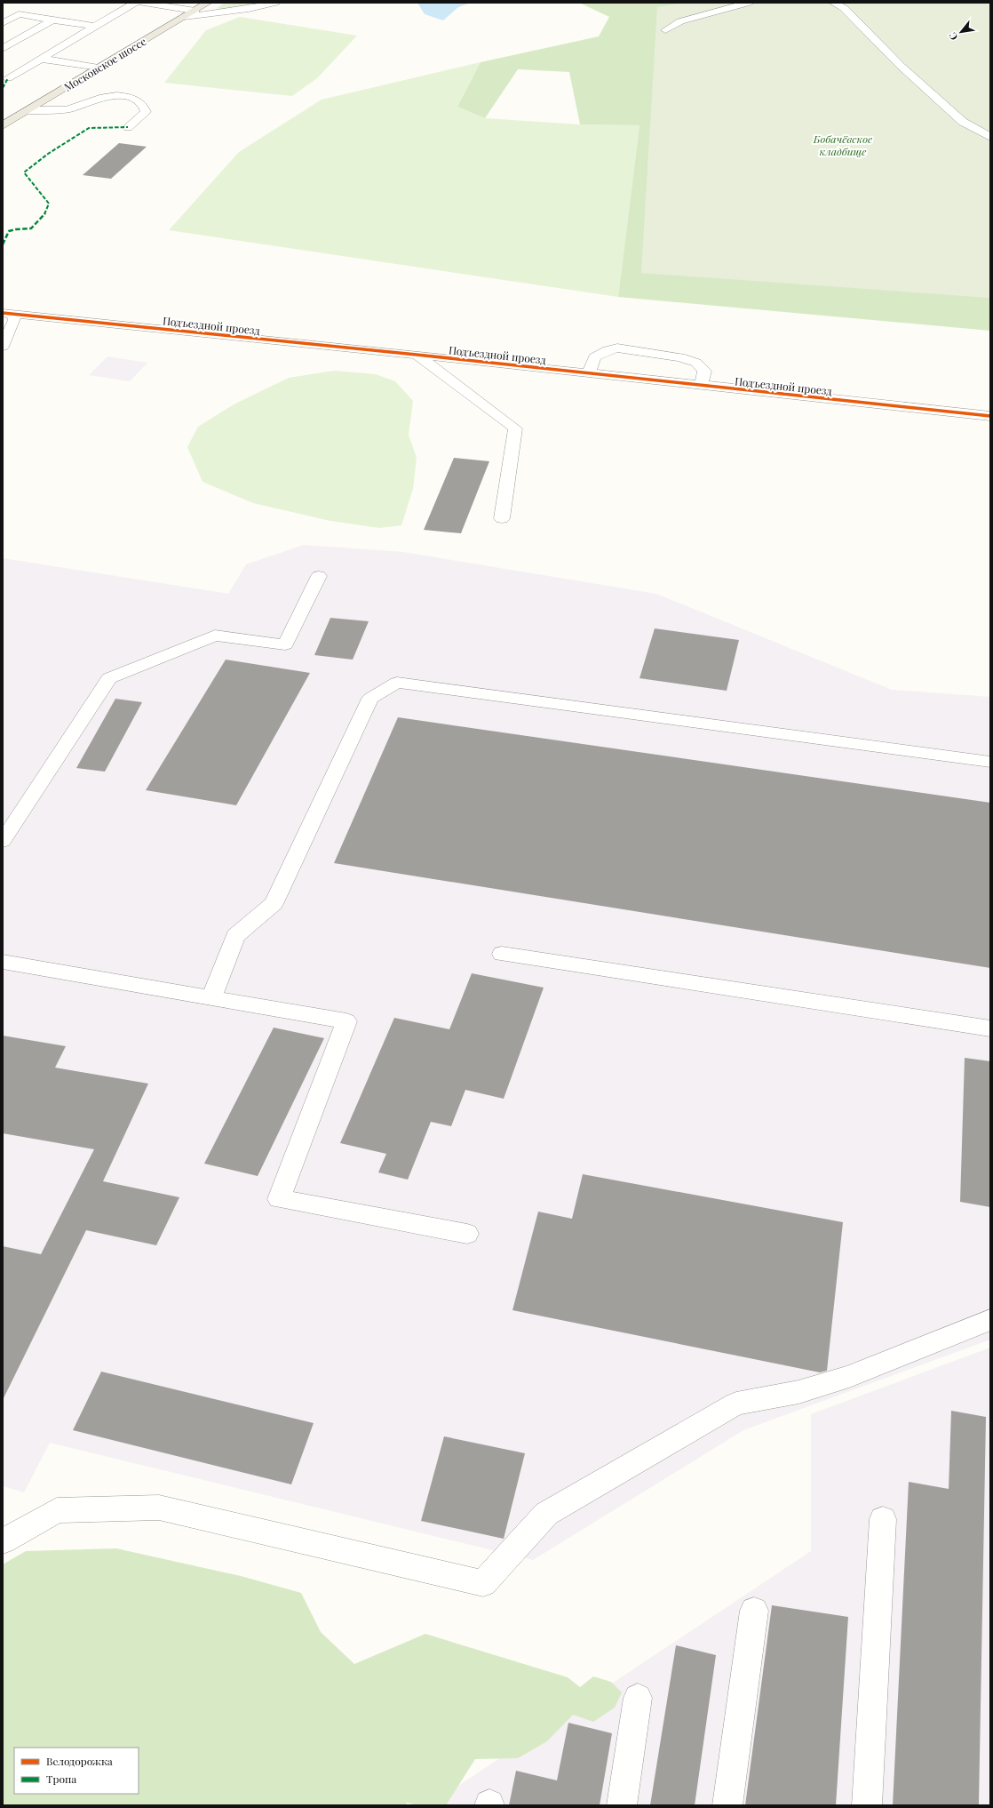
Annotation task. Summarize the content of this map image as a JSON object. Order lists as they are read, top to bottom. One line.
{"streets":{"main road":["Московское шоссе"],"street":["Подъездной проезд"]},"parks":["Бобачёвское кладбище"],"legend":["Велодорожка","Тропа"],"north":"bottom left"}
